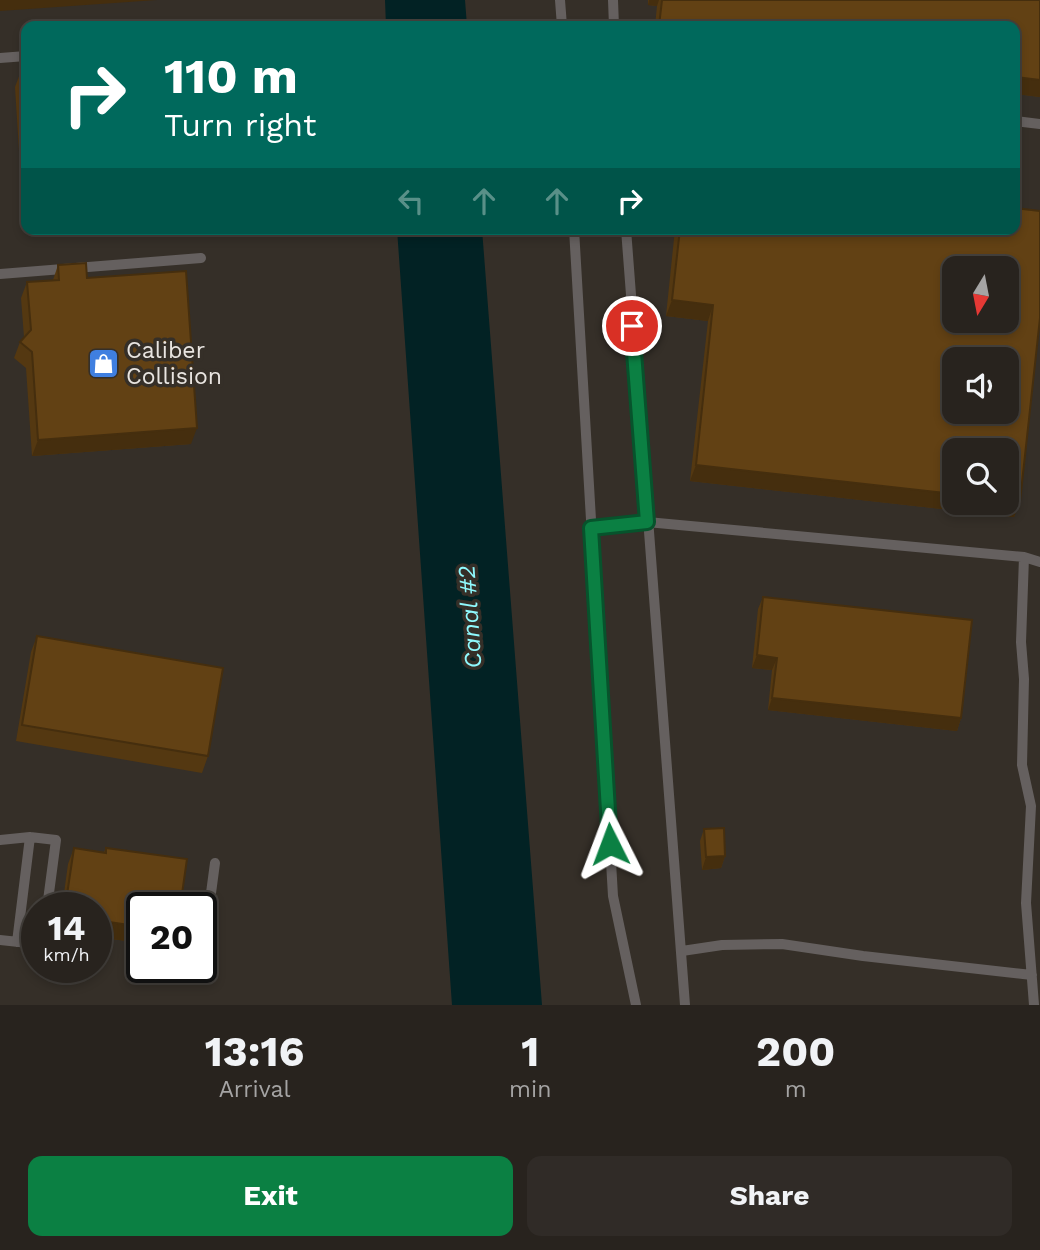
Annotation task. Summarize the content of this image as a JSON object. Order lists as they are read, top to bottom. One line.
{"water":["Canal #2"],"places":{"shop":["Caliber Collision"]},"north":"bottom","page":{"turn":["110 m","Turn right"],"speed":"14 km/h","limit":"20","eta":["13:16","Arrival","1","min","200","m"],"buttons":["Exit","Share"]}}
